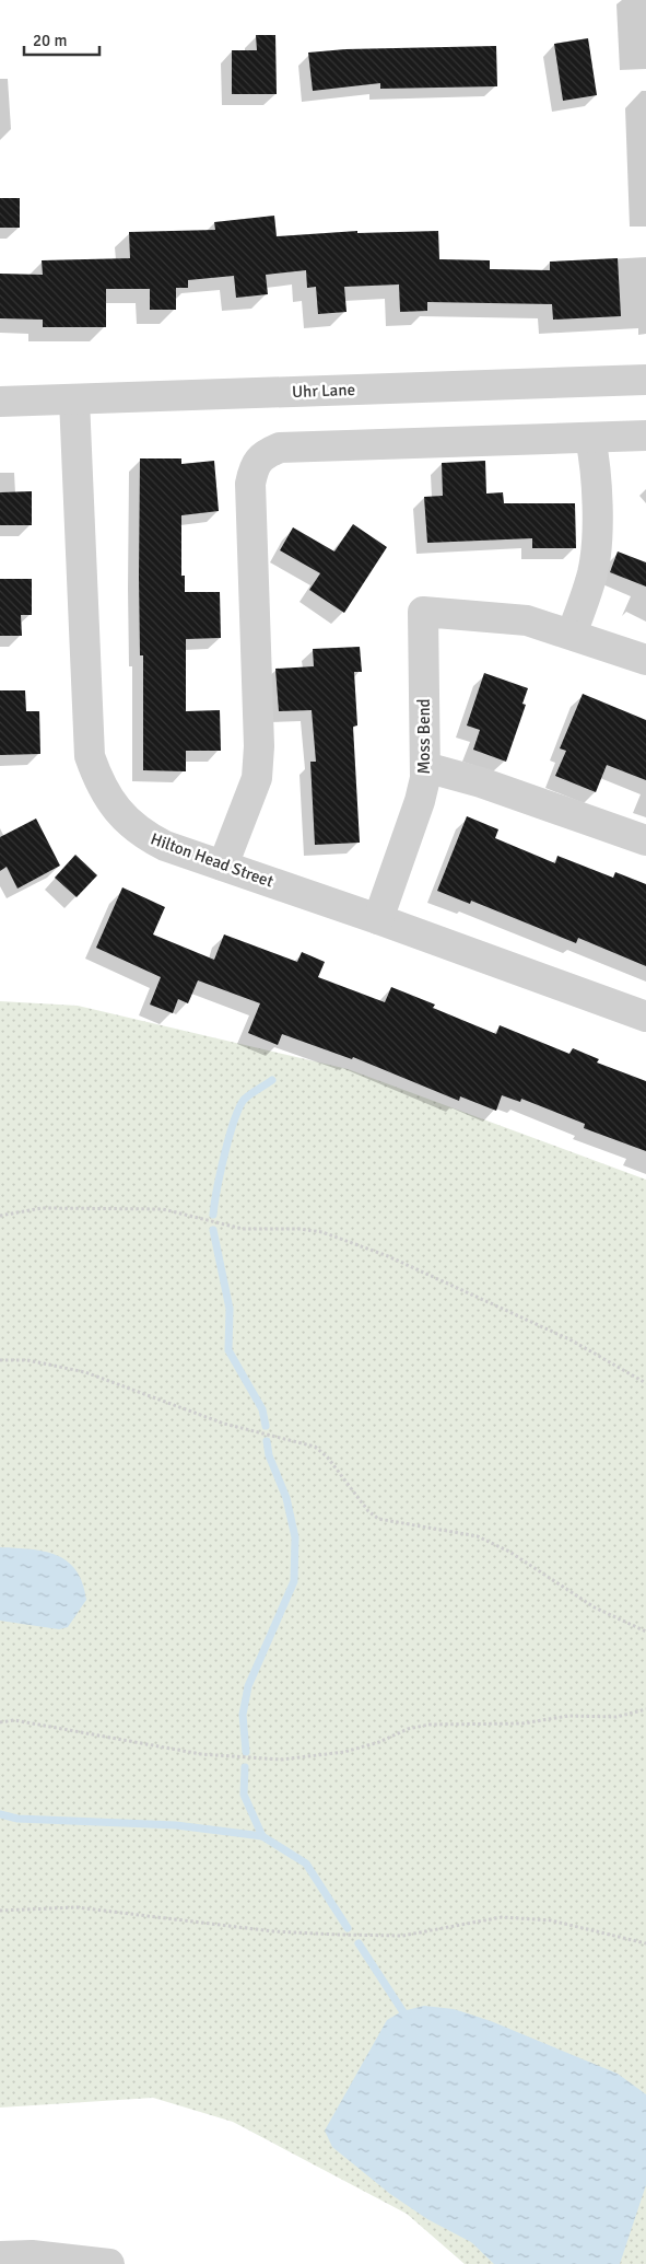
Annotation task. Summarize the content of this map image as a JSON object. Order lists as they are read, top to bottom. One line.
{"streets":{"street":["Uhr Lane","Moss Bend","Hilton Head Street"]},"crossings":[["Uhr Lane","Hilton Head Street"],["Moss Bend","Hilton Head Street"]],"scale_bar":"20 m"}
